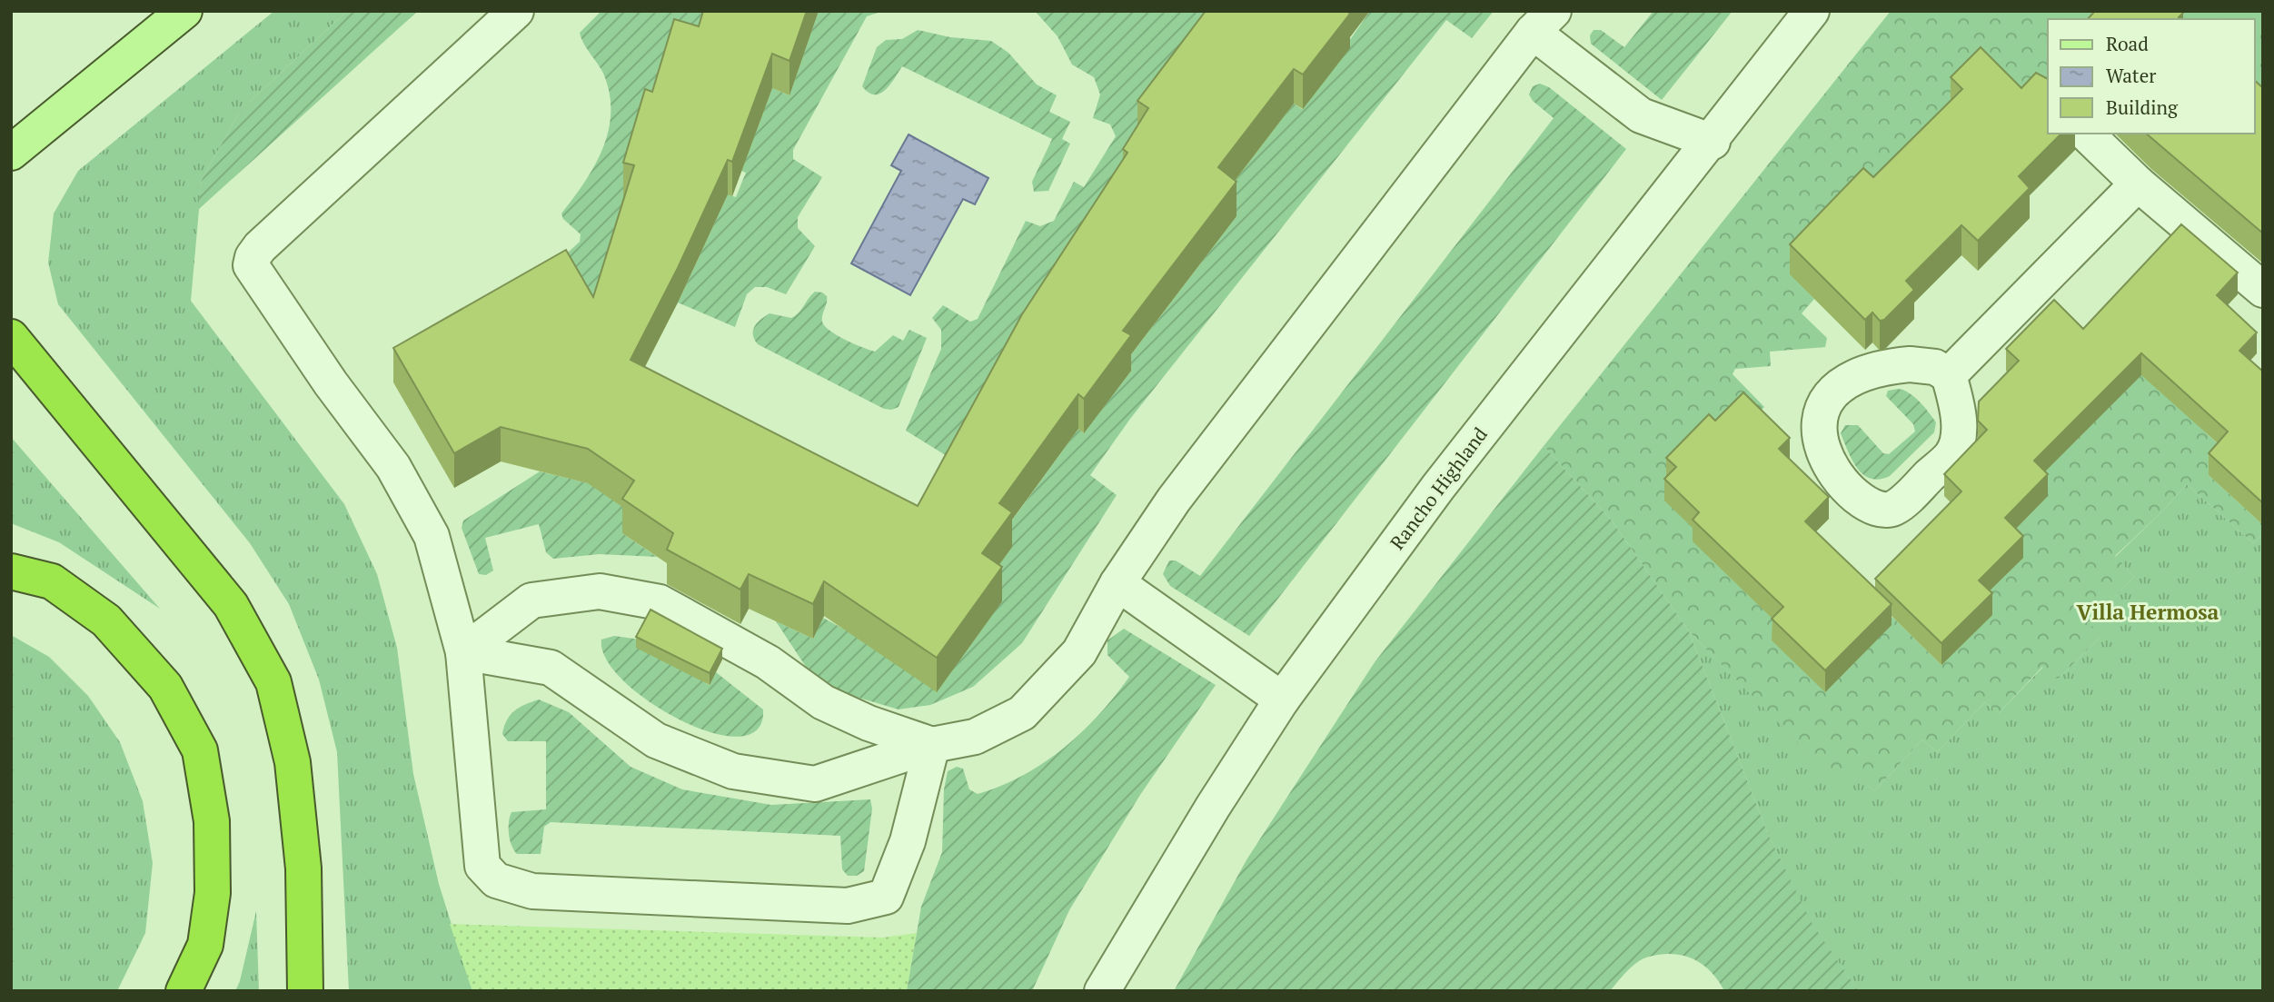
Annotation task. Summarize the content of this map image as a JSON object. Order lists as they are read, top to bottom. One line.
{"streets":{"street":["Rancho Highland"]},"districts":["Villa Hermosa"],"legend":["Road","Water","Building"]}
